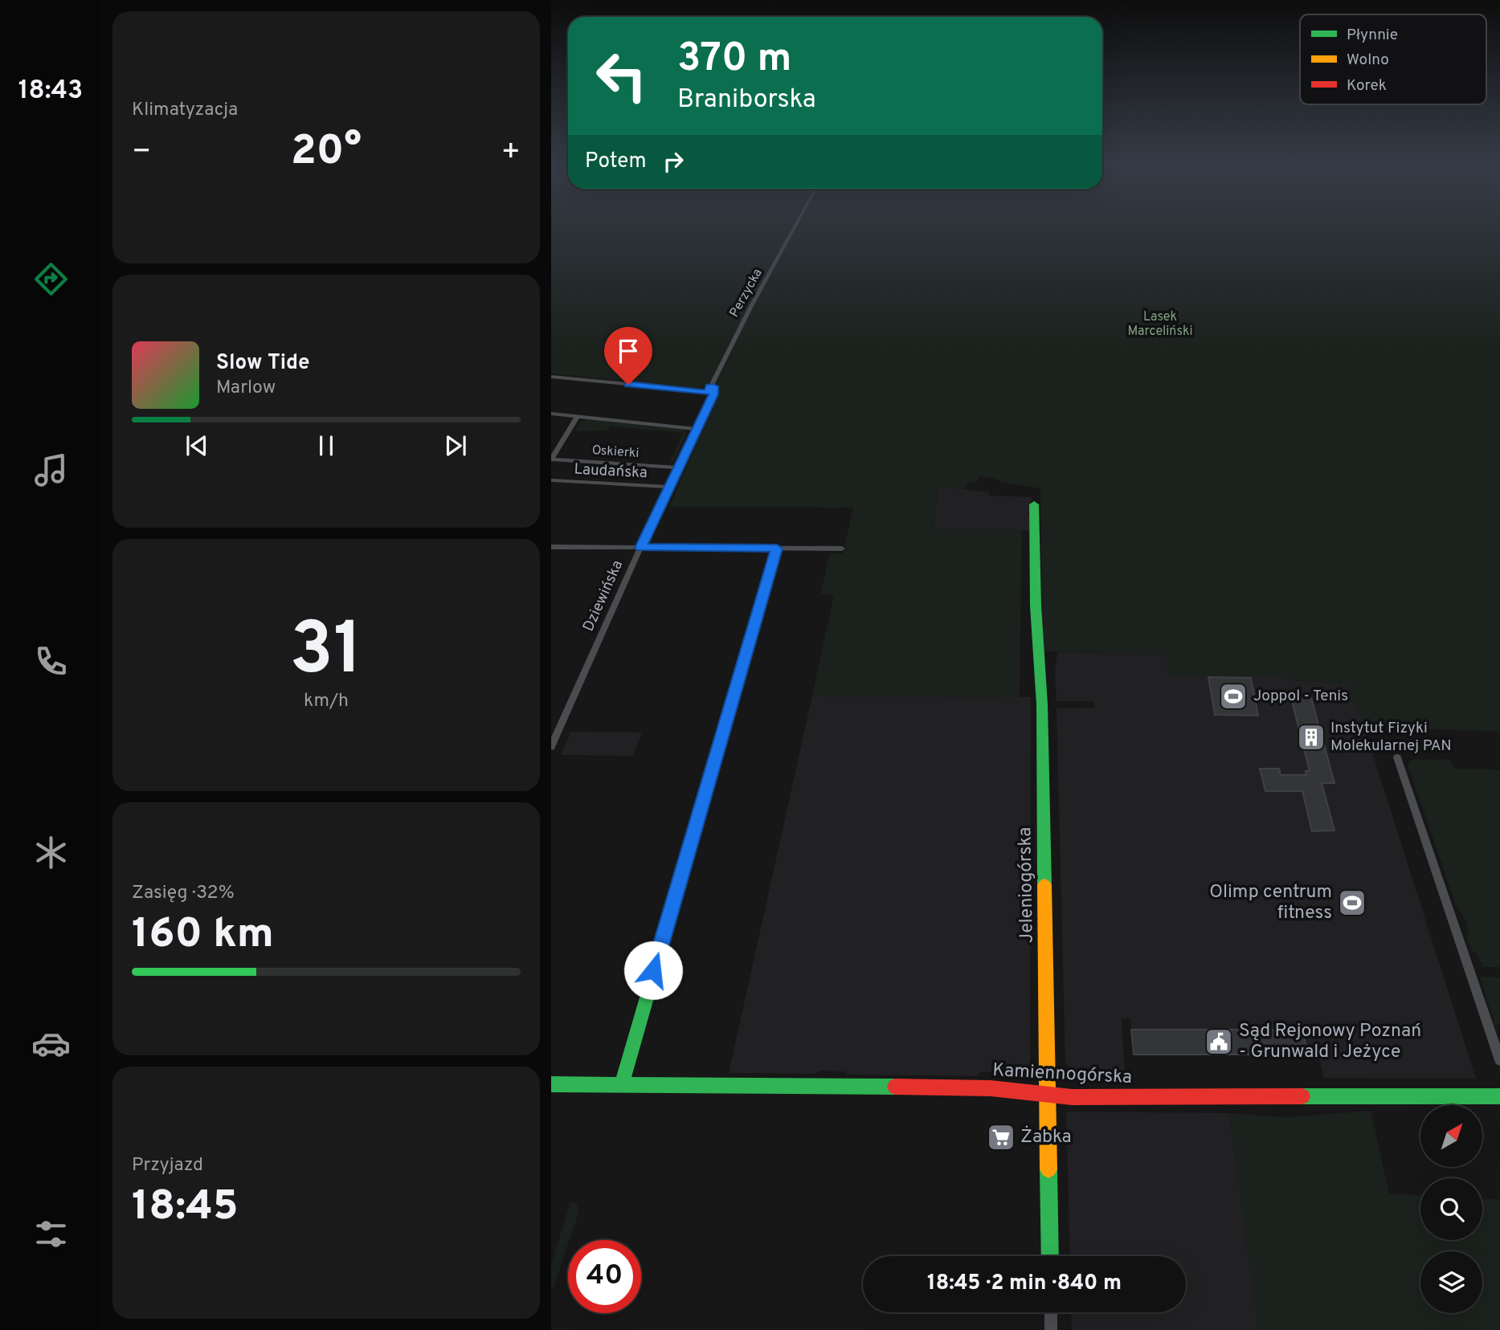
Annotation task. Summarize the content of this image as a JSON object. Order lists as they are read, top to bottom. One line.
{"streets":{"street":["Perzycka","Oskierki","Laudańska","Dziewińska","Jeleniogórska","Kamiennogórska"]},"crossings":[["Perzycka","Dziewińska"],["Oskierki","Dziewińska"],["Laudańska","Dziewińska"],["Jeleniogórska","Kamiennogórska"]],"parks":["Lasek Marceliński"],"places":{"sports":["Joppol - Tenis","Olimp centrum fitness"],"building":["Instytut Fizyki Molekularnej PAN"],"public building":["Sąd Rejonowy Poznań - Grunwald i Jeżyce"],"supermarket":["Żabka"]},"legend":["Płynnie","Wolno","Korek"],"north":"top right","page":{"tabs":"18:43","tile":["Klimatyzacja",["31","km/h"],["Zasięg · 32%","160 km"],["Przyjazd","18:45"]],"turn":["370 m","Braniborska"],"heat":["−","20°","+"],"then":"Potem","song":["Slow Tide","Marlow"],"limit":"40","trip":"18:45 · 2 min · 840 m"}}
